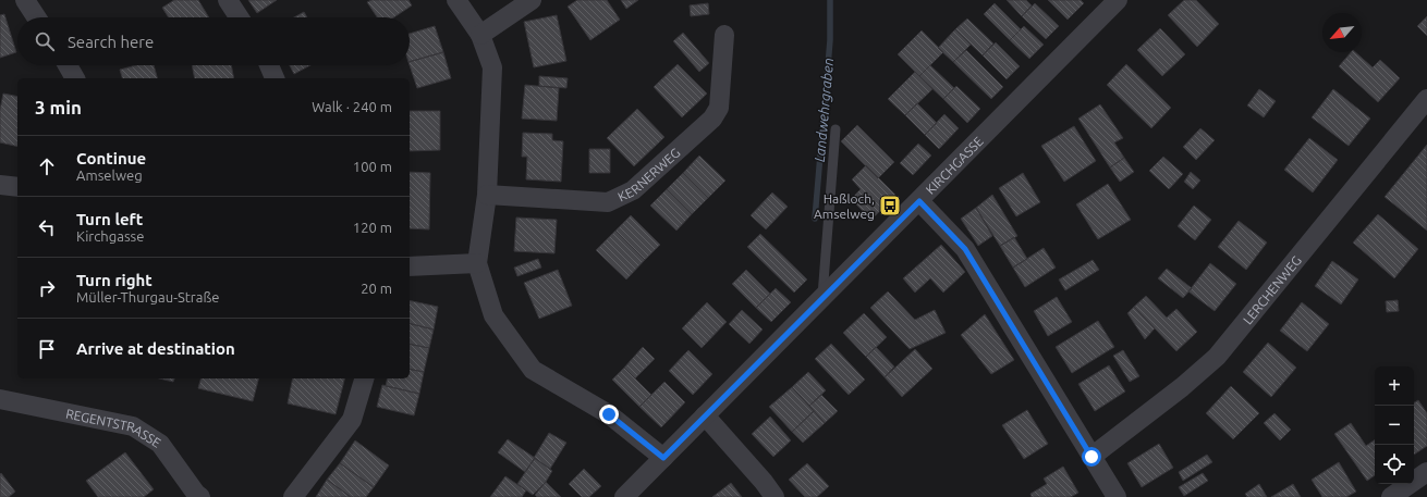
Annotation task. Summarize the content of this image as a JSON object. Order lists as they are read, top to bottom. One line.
{"streets":{"street":["KIRCHGASSE","KERNERWEG","LERCHENWEG","REGENTSTRASSE"]},"water":["Landwehrgraben"],"places":{"bus stop":["Haßloch, Amselweg"]},"north":"bottom left","page":{"search":"Search here","heading":["3 min","Walk · 240 m"],"list":[["Continue","Amselweg","100 m"],["Turn left","Kirchgasse","120 m"],["Turn right","Müller-Thurgau-Straße","20 m"],"Arrive at destination"],"map_buttons":["+","−"]}}
